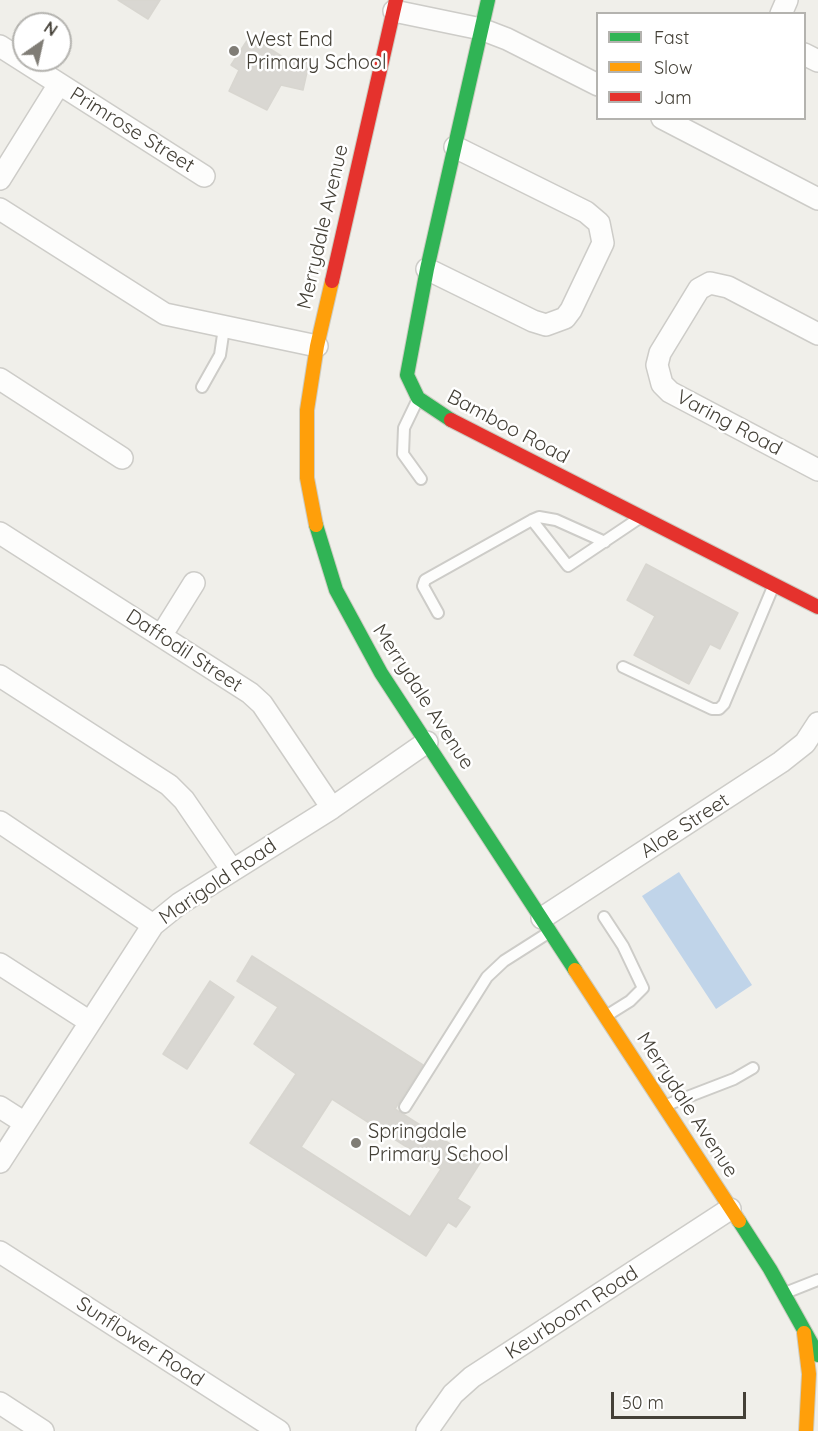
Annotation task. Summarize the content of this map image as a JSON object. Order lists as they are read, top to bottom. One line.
{"streets":{"street":["Primrose Street","Merrydale Avenue","Varing Road","Bamboo Road","Daffodil Street","Aloe Street","Marigold Road","Keurboom Road","Sunflower Road"]},"crossings":[["Merrydale Avenue","Aloe Street"],["Merrydale Avenue","Marigold Road"],["Merrydale Avenue","Keurboom Road"],["Daffodil Street","Marigold Road"]],"places":["West End Primary School","Springdale Primary School"],"legend":["Fast","Slow","Jam"],"scale_bar":"50 m","north":"top right"}
